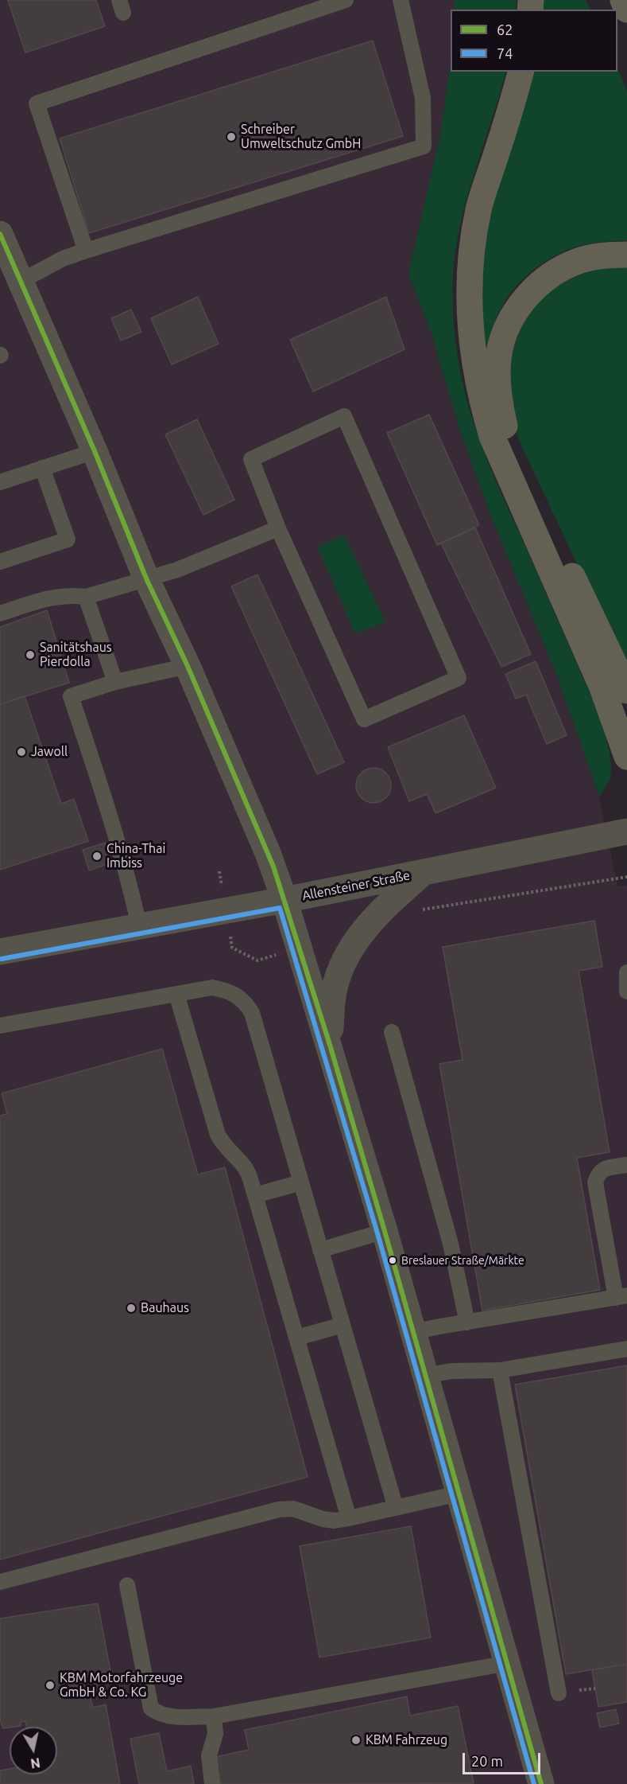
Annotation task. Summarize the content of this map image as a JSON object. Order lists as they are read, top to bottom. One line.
{"streets":{"street":["Allensteiner Straße"]},"places":["Schreiber Umweltschutz GmbH","Sanitätshaus Pierdolla","Jawoll","China-Thai Imbiss","Breslauer Straße/Märkte","Bauhaus","KBM Motorfahrzeuge GmbH & Co. KG","KBM Fahrzeug"],"lines":["transit line 62","transit line 74"],"legend":["62","74"],"scale_bar":"20 m","north":"bottom"}
